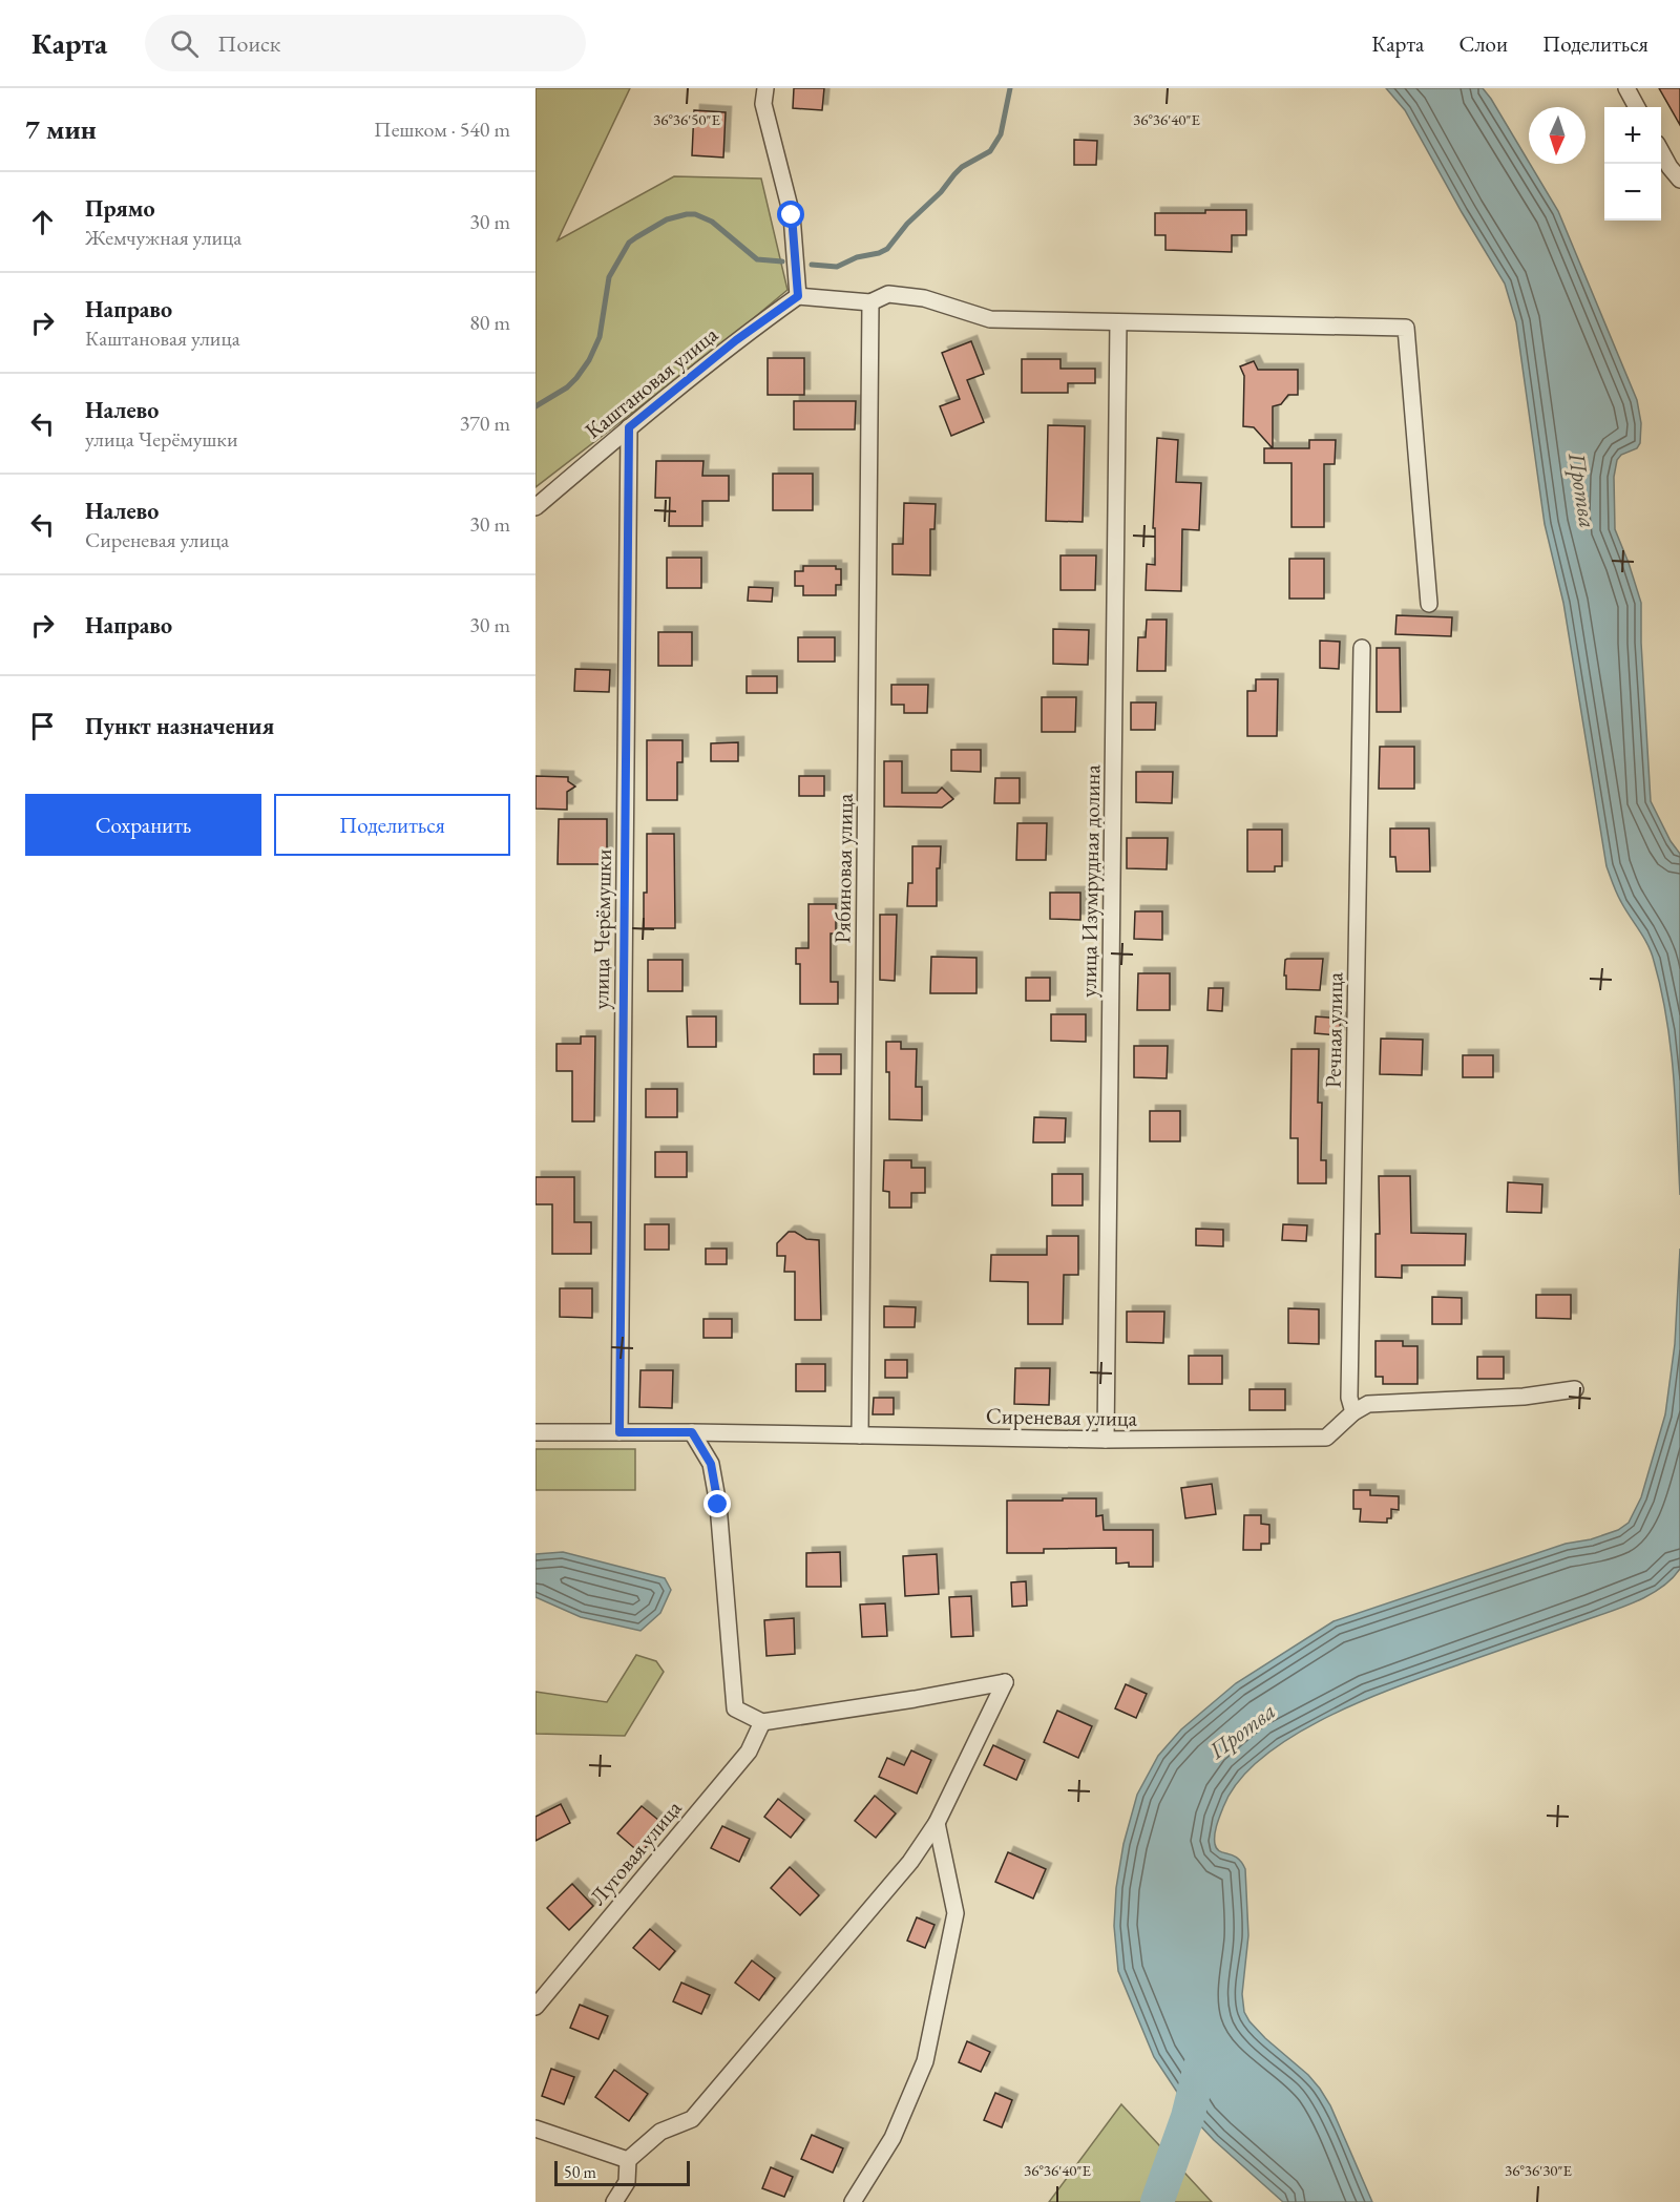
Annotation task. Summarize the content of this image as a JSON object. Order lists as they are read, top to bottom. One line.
{"streets":{"street":["Каштановая улица","Рябиновая улица","улица Изумрудная долина","улица Черёмушки","Речная улица","Сиреневая улица","Луговая улица"]},"crossings":[["Каштановая улица","улица Черёмушки"],["Рябиновая улица","Сиреневая улица"],["улица Изумрудная долина","Сиреневая улица"],["улица Черёмушки","Сиреневая улица"],["Речная улица","Сиреневая улица"]],"water":["Протва"],"scale_bar":"50 m","north":"bottom","page":{"header":"Карта","search":"Поиск","nav":["Карта","Слои","Поделиться"],"heading":["7 мин","Пешком · 540 m"],"map_buttons":["+","−"],"list":[["Прямо","Жемчужная улица","30 m"],["Направо","Каштановая улица","80 m"],["Налево","улица Черёмушки","370 m"],["Налево","Сиреневая улица","30 m"],["Направо","30 m"],"Пункт назначения"],"buttons":["Сохранить","Поделиться"],"scale":"50 m"},"coordinates":["36°36'50\"E","36°36'40\"E","36°36'30\"E"]}
